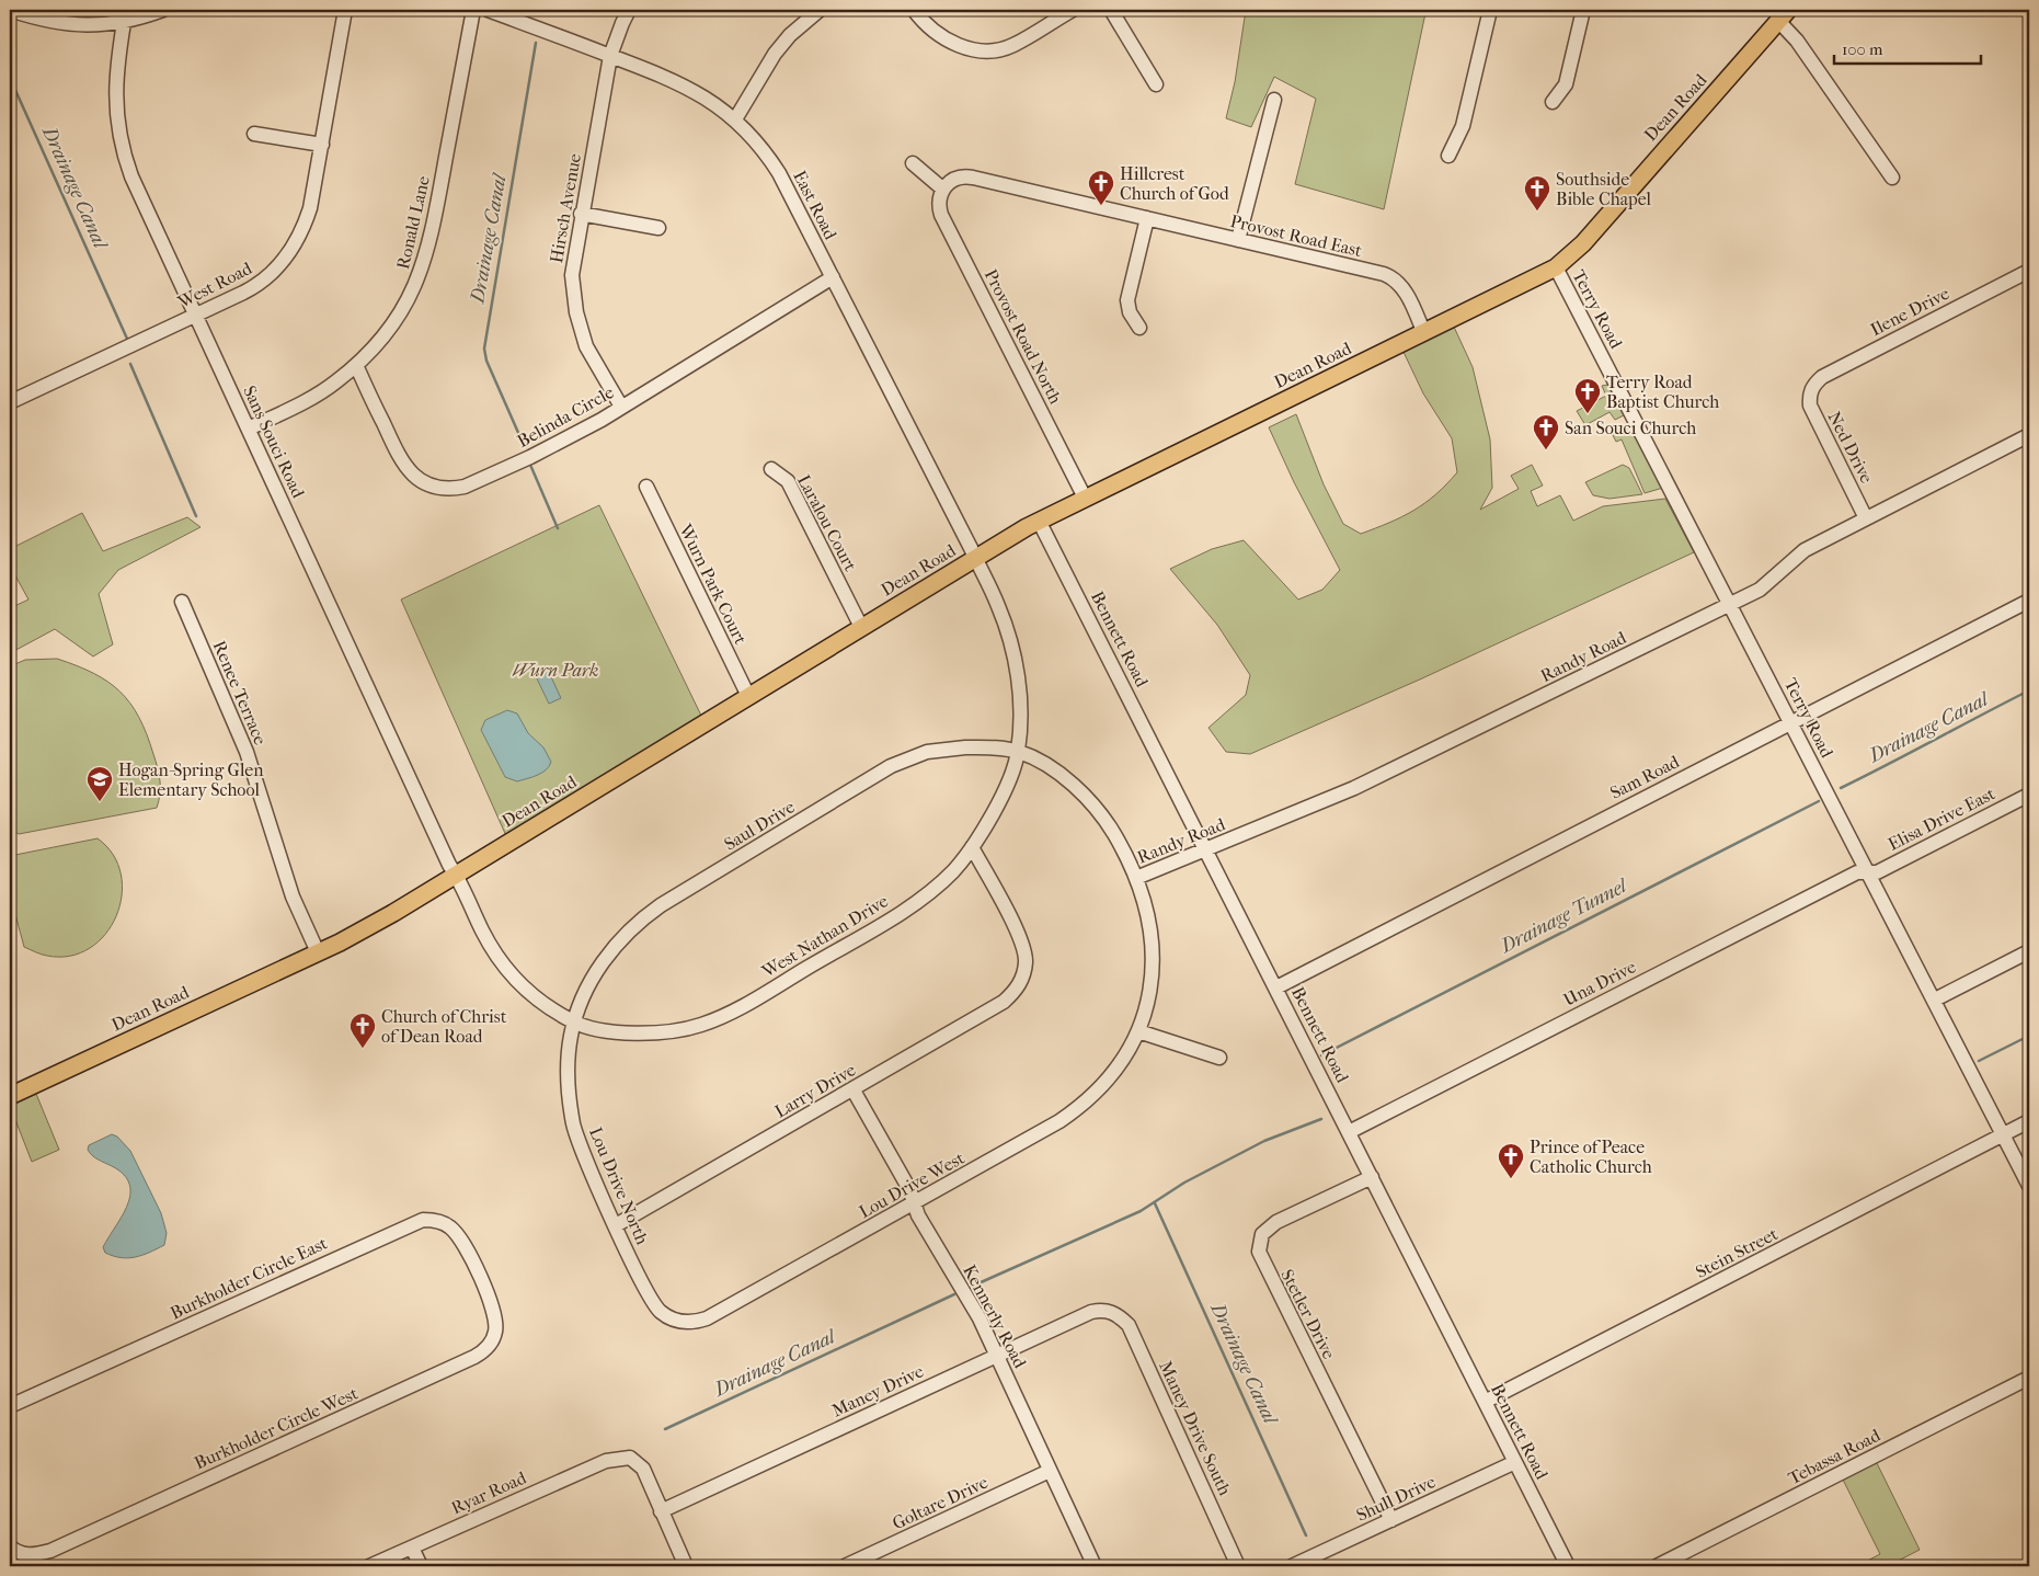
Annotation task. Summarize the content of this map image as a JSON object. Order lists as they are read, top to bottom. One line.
{"streets":{"main road":["Dean Road"],"street":["East Road","Hirsch Avenue","Ronald Lane","Provost Road East","West Road","Terry Road","Ilene Drive","Provost Road North","Belinda Circle","Sans Souci Road","Ned Drive","Laralou Court","Wurn Park Court","Bennett Road","Randy Road","Renee Terrace","Sam Road","Elisa Drive East","Saul Drive","West Nathan Drive","Una Drive","Larry Drive","Lou Drive West","Lou Drive North","Stein Street","Burkholder Circle East","Stetler Drive","Kennerly Road","Maney Drive","Burkholder Circle West","Maney Drive South","Tebassa Road","Ryar Road","Shull Drive","Goltare Drive"]},"crossings":[["Dean Road","East Road"],["Dean Road","Provost Road East"],["Dean Road","Terry Road"],["Dean Road","Provost Road North"],["Dean Road","Sans Souci Road"],["Dean Road","Laralou Court"],["Dean Road","Wurn Park Court"],["Dean Road","Bennett Road"],["Dean Road","Renee Terrace"],["East Road","Hirsch Avenue"],["East Road","Belinda Circle"],["East Road","Saul Drive"],["East Road","West Nathan Drive"],["East Road","Lou Drive West"],["Hirsch Avenue","Belinda Circle"],["Ronald Lane","Belinda Circle"],["Ronald Lane","Sans Souci Road"],["Provost Road East","Provost Road North"],["West Road","Sans Souci Road"],["Terry Road","Randy Road"],["Terry Road","Sam Road"],["Terry Road","Elisa Drive East"],["Terry Road","Una Drive"],["Terry Road","Stein Street"],["Ilene Drive","Ned Drive"],["Sans Souci Road","Saul Drive"],["Sans Souci Road","West Nathan Drive"],["Sans Souci Road","Lou Drive North"],["Ned Drive","Randy Road"],["Bennett Road","Randy Road"],["Bennett Road","Sam Road"],["Bennett Road","Una Drive"],["Bennett Road","Stein Street"],["Bennett Road","Stetler Drive"],["Bennett Road","Shull Drive"],["Randy Road","Lou Drive West"],["Elisa Drive East","Una Drive"],["Saul Drive","West Nathan Drive"],["Saul Drive","Lou Drive West"],["Saul Drive","Lou Drive North"],["West Nathan Drive","Larry Drive"],["West Nathan Drive","Lou Drive West"],["West Nathan Drive","Lou Drive North"],["Larry Drive","Lou Drive North"],["Larry Drive","Kennerly Road"],["Lou Drive West","Lou Drive North"],["Lou Drive West","Kennerly Road"],["Burkholder Circle East","Burkholder Circle West"],["Stetler Drive","Shull Drive"],["Kennerly Road","Maney Drive"],["Kennerly Road","Goltare Drive"],["Maney Drive","Maney Drive South"],["Maney Drive","Ryar Road"]],"water":["Drainage Canal","Drainage Tunnel"],"parks":["Wurn Park"],"places":{"church":["Hillcrest Church of God","Southside Bible Chapel","Terry Road Baptist Church","San Souci Church","Church of Christ of Dean Road","Prince of Peace Catholic Church"],"school or university":["Hogan-Spring Glen Elementary School"]},"scale_bar":"100 m"}
